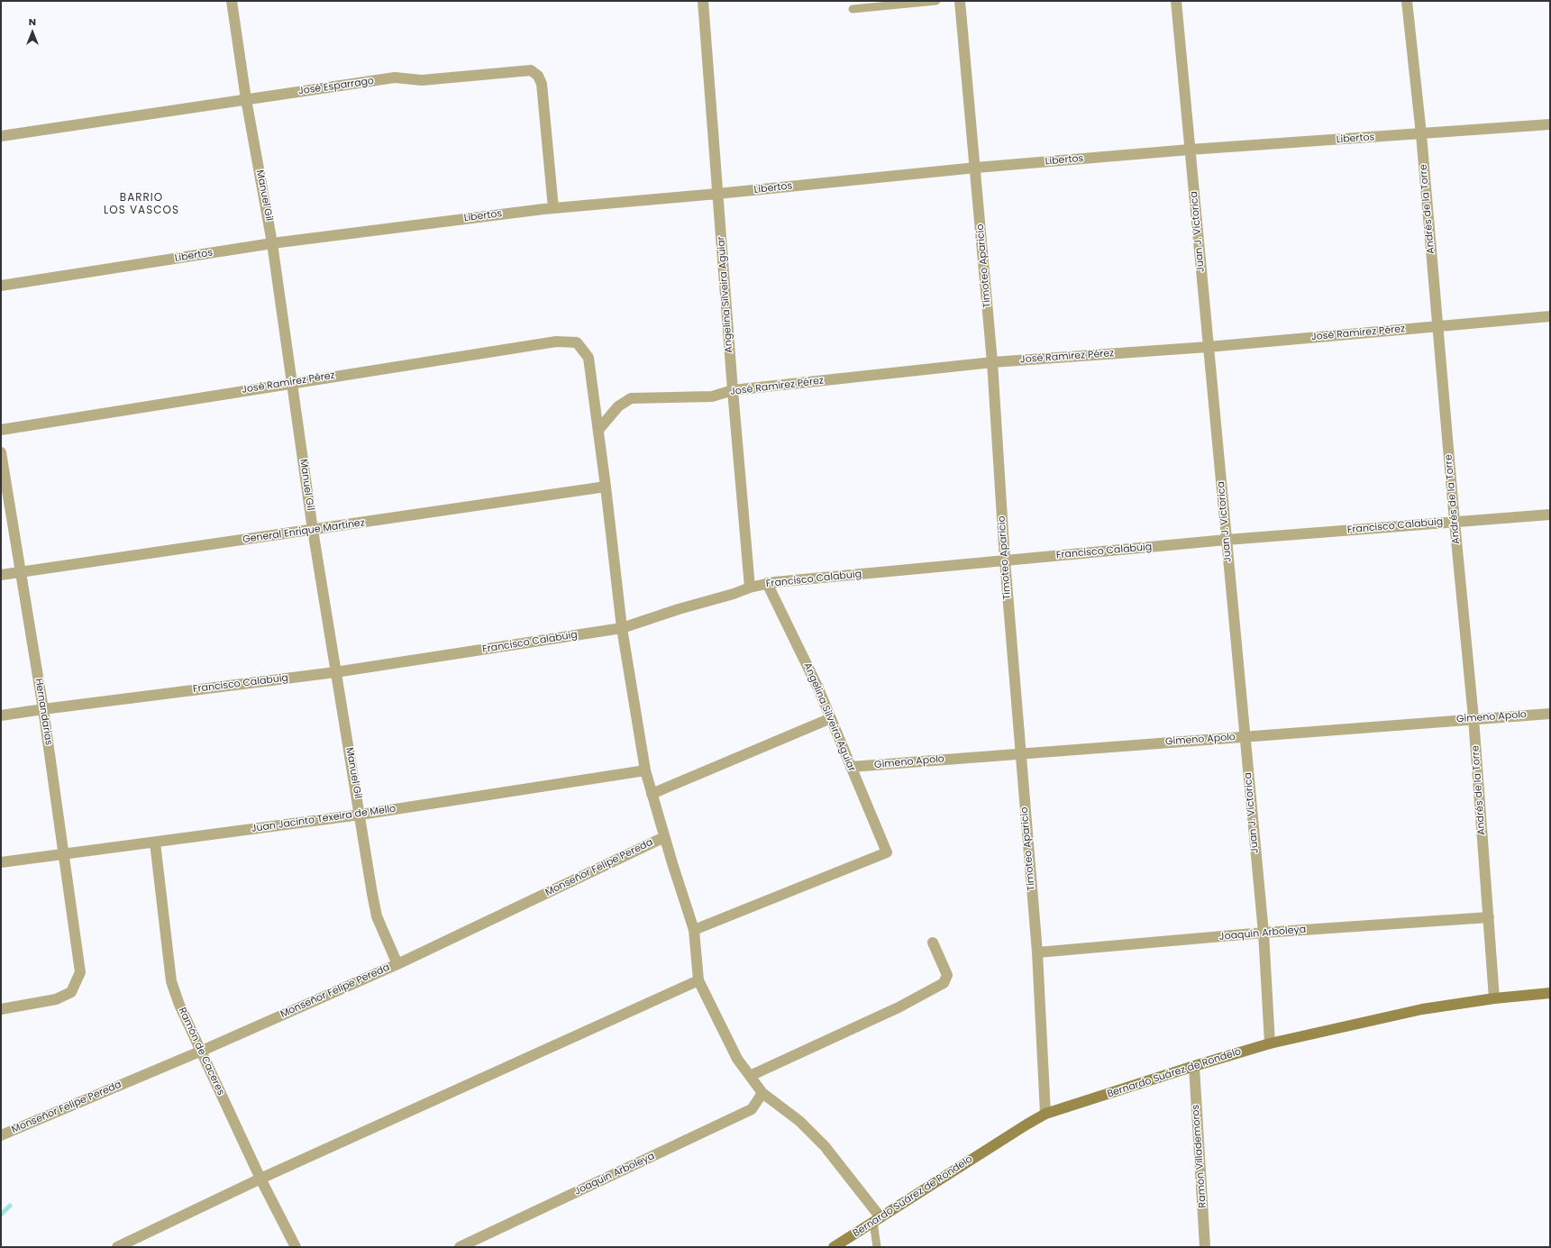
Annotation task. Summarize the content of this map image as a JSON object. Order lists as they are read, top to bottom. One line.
{"streets":{"street":["José Esparrago","Libertos","Manuel Gil","Andrés de la Torre","Juan J. Victorica","Timoteo Aparicio","Angelina Silveira Aguiar","José Ramírez Pérez","Francisco Calabuig","General Enrique Martínez","Hernandarias","Gimeno Apolo","Juan Jacinto Texeira de Mello","Monseñor Felipe Pereda","Joaquín Arboleya","Ramón de Caceres","Bernardo Suárez de Rondelo","Ramón Villademoros"]},"crossings":[["José Esparrago","Libertos"],["José Esparrago","Manuel Gil"],["Libertos","Manuel Gil"],["Libertos","Andrés de la Torre"],["Libertos","Juan J. Victorica"],["Libertos","Timoteo Aparicio"],["Libertos","Angelina Silveira Aguiar"],["Manuel Gil","José Ramírez Pérez"],["Manuel Gil","Francisco Calabuig"],["Manuel Gil","General Enrique Martínez"],["Manuel Gil","Juan Jacinto Texeira de Mello"],["Manuel Gil","Monseñor Felipe Pereda"],["Andrés de la Torre","José Ramírez Pérez"],["Andrés de la Torre","Francisco Calabuig"],["Andrés de la Torre","Gimeno Apolo"],["Andrés de la Torre","Joaquín Arboleya"],["Andrés de la Torre","Bernardo Suárez de Rondelo"],["Juan J. Victorica","José Ramírez Pérez"],["Juan J. Victorica","Francisco Calabuig"],["Juan J. Victorica","Gimeno Apolo"],["Juan J. Victorica","Joaquín Arboleya"],["Juan J. Victorica","Bernardo Suárez de Rondelo"],["Timoteo Aparicio","José Ramírez Pérez"],["Timoteo Aparicio","Francisco Calabuig"],["Timoteo Aparicio","Gimeno Apolo"],["Timoteo Aparicio","Joaquín Arboleya"],["Timoteo Aparicio","Bernardo Suárez de Rondelo"],["Angelina Silveira Aguiar","José Ramírez Pérez"],["Angelina Silveira Aguiar","Francisco Calabuig"],["Angelina Silveira Aguiar","Gimeno Apolo"],["Francisco Calabuig","Hernandarias"],["General Enrique Martínez","Hernandarias"],["Hernandarias","Juan Jacinto Texeira de Mello"],["Juan Jacinto Texeira de Mello","Ramón de Caceres"],["Monseñor Felipe Pereda","Ramón de Caceres"],["Bernardo Suárez de Rondelo","Ramón Villademoros"]],"districts":["BARRIO LOS VASCOS"],"north":"top"}
